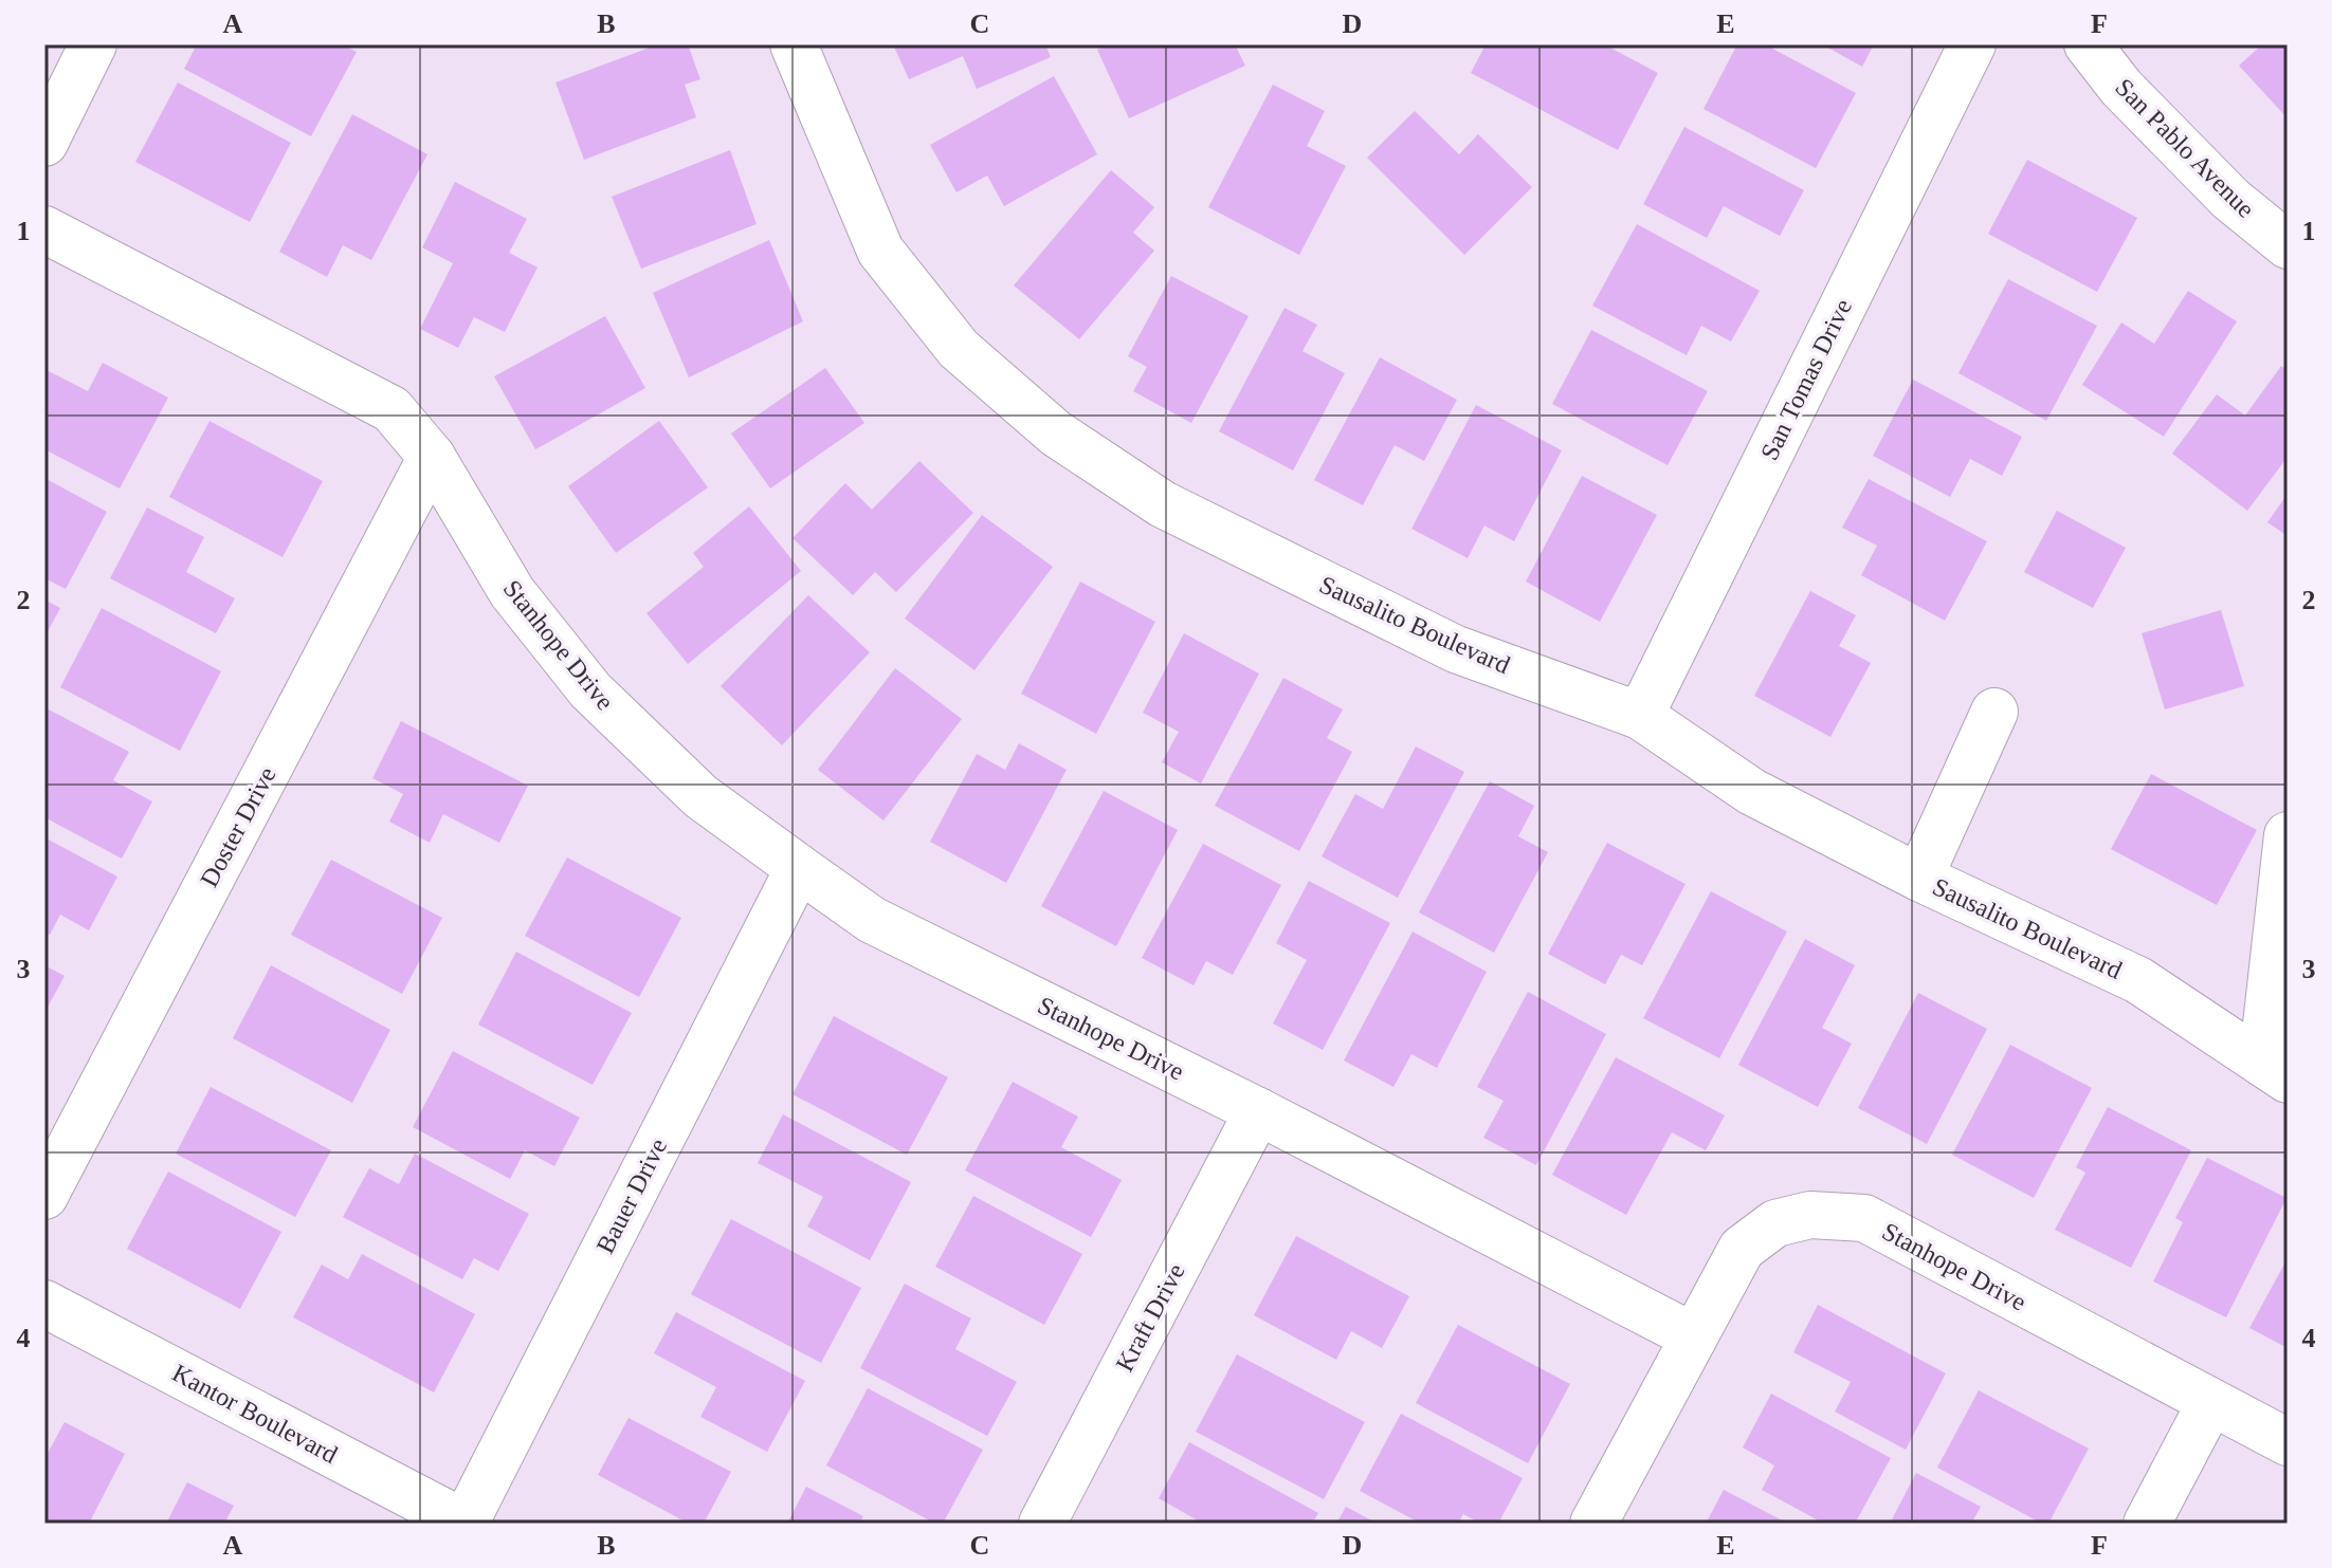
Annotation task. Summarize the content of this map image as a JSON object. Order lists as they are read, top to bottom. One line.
{"streets":{"street":["San Pablo Avenue","San Tomas Drive","Sausalito Boulevard","Stanhope Drive","Doster Drive","Bauer Drive","Kraft Drive","Kantor Boulevard"]},"crossings":[["San Tomas Drive","Sausalito Boulevard"],["Stanhope Drive","Doster Drive"],["Stanhope Drive","Bauer Drive"],["Stanhope Drive","Kraft Drive"],["Bauer Drive","Kantor Boulevard"]],"grid":{"columns":["A","B","C","D","E","F"],"rows":["1","2","3","4"]}}
